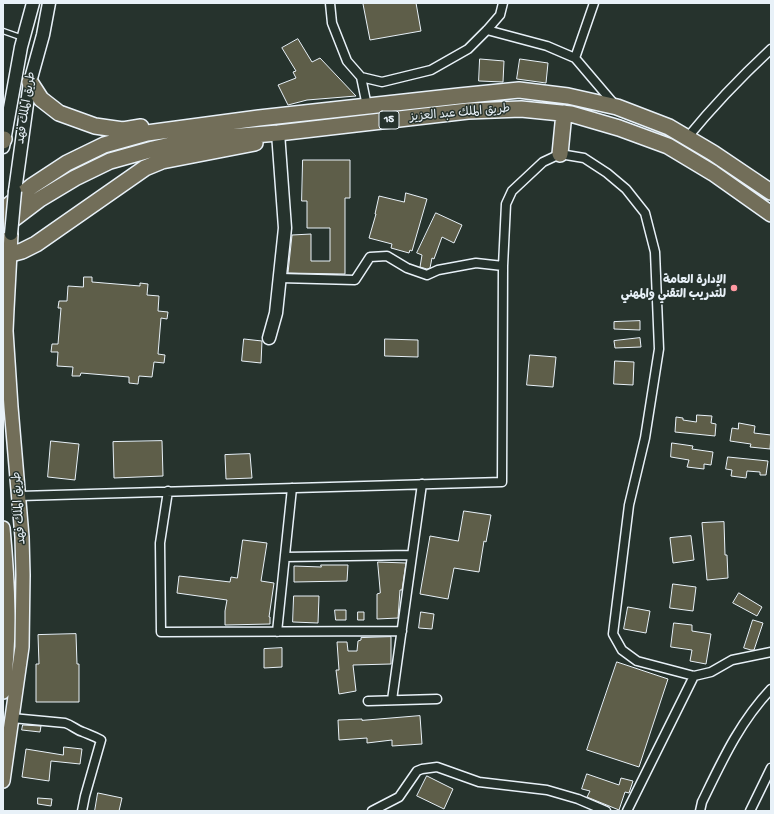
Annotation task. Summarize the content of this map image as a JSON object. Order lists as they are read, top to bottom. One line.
{"streets":{"highway":["طريق الملك عبد العزيز","15"],"main road":["طريق الملك فهد"]},"crossings":[["طريق الملك فهد","طريق الملك عبد العزيز"]],"places":["الإدارة العامة للتدريب التقني والمهني"]}
